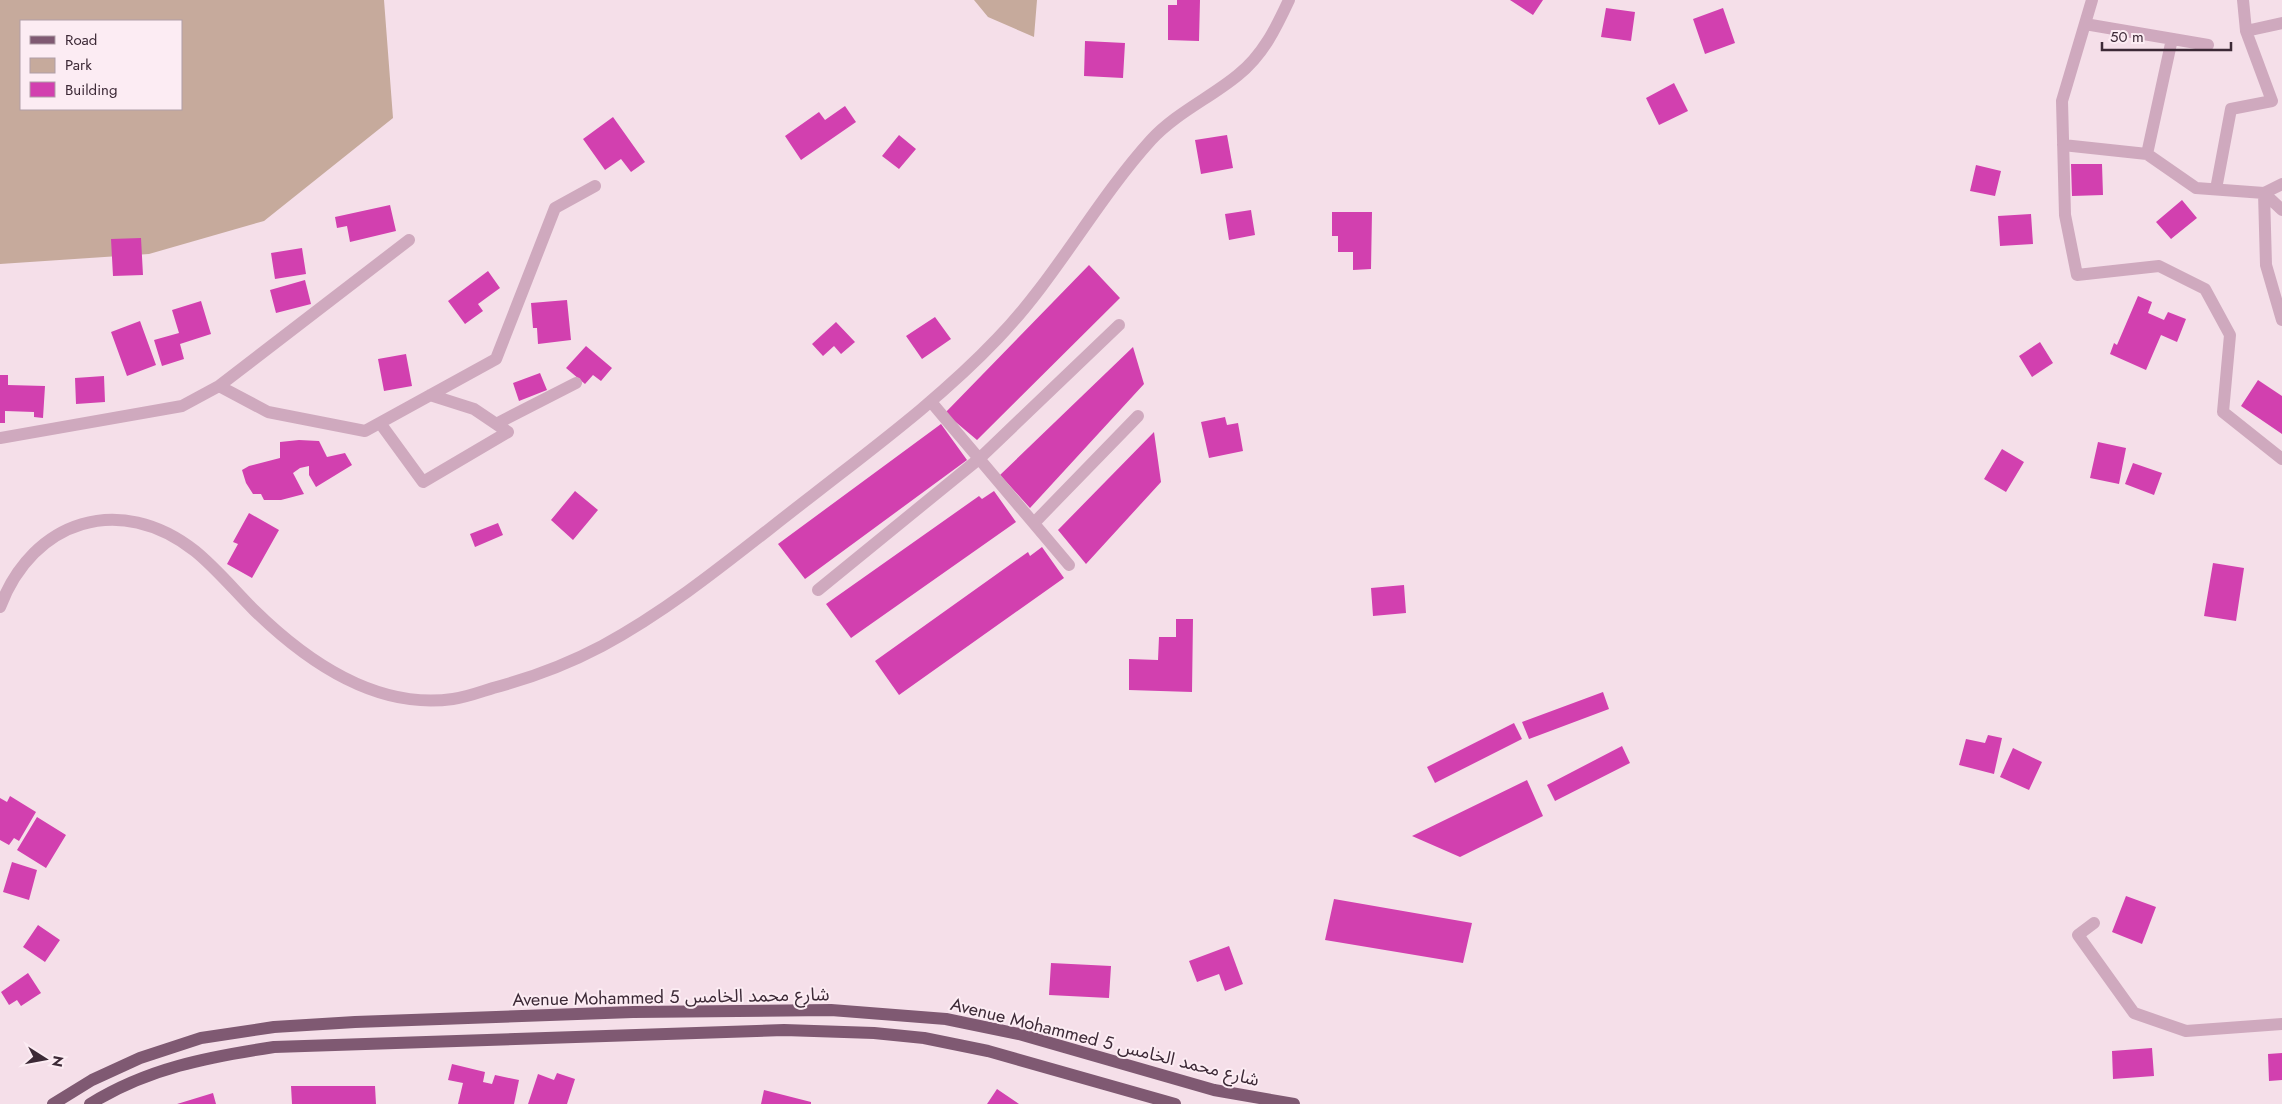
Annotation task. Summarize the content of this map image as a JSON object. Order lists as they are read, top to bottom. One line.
{"streets":{"main road":["Avenue Mohammed 5 شارع محمد الخامس"]},"legend":["Road","Park","Building"],"scale_bar":"50 m","north":"right"}
